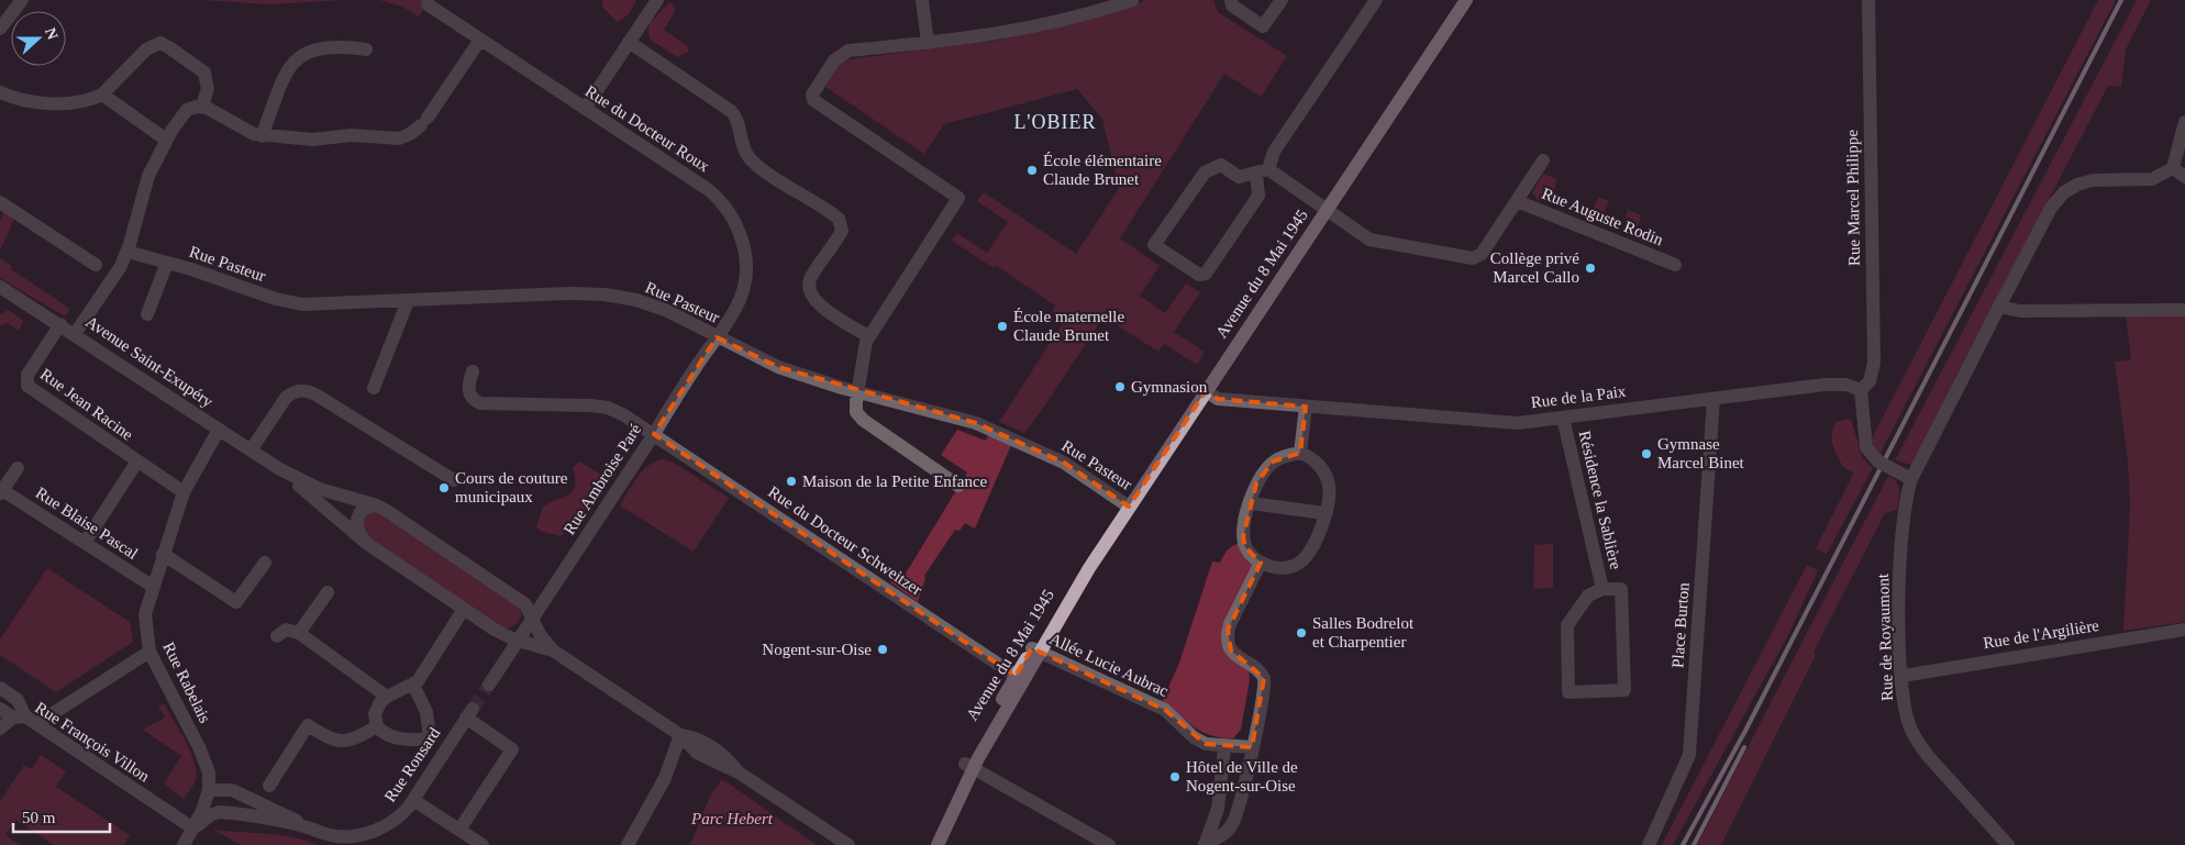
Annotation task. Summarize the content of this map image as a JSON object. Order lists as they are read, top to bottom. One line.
{"streets":{"main road":["Avenue du 8 Mai 1945"],"street":["Rue du Docteur Roux","Rue Marcel Philippe","Rue Auguste Rodin","Rue Pasteur","Avenue Saint-Exupéry","Rue de la Paix","Rue Jean Racine","Rue Ambroise Paré","Résidence la Sablière","Rue Blaise Pascal","Rue du Docteur Schweitzer","Place Burton","Rue de l'Argilière","Rue de Royaumont","Allée Lucie Aubrac","Rue Rabelais","Rue François Villon","Rue Ronsard"]},"crossings":[["Rue du Docteur Roux","Rue Pasteur"],["Rue du Docteur Roux","Rue Ambroise Paré"],["Rue Marcel Philippe","Rue de la Paix"],["Rue Auguste Rodin","Avenue du 8 Mai 1945"],["Rue Pasteur","Avenue du 8 Mai 1945"],["Rue Pasteur","Rue Ambroise Paré"],["Avenue du 8 Mai 1945","Rue de la Paix"],["Avenue du 8 Mai 1945","Rue du Docteur Schweitzer"],["Avenue du 8 Mai 1945","Allée Lucie Aubrac"],["Avenue Saint-Exupéry","Rue Jean Racine"],["Avenue Saint-Exupéry","Rue Ambroise Paré"],["Avenue Saint-Exupéry","Rue Rabelais"],["Rue de la Paix","Résidence la Sablière"],["Rue de la Paix","Place Burton"],["Rue Jean Racine","Rue Rabelais"],["Rue Ambroise Paré","Rue du Docteur Schweitzer"],["Rue Blaise Pascal","Rue Rabelais"],["Rue de l'Argilière","Rue de Royaumont"],["Rue Rabelais","Rue François Villon"],["Rue Rabelais","Rue Ronsard"],["Rue François Villon","Rue Ronsard"]],"districts":["L'OBIER"],"parks":["Parc Hebert"],"places":["École élémentaire Claude Brunet","Collège privé Marcel Callo","École maternelle Claude Brunet","Gymnasion","Gymnase Marcel Binet","Maison de la Petite Enfance","Cours de couture municipaux","Salles Bodrelot et Charpentier","Nogent-sur-Oise","Hôtel de Ville de Nogent-sur-Oise"],"scale_bar":"50 m","north":"right"}
